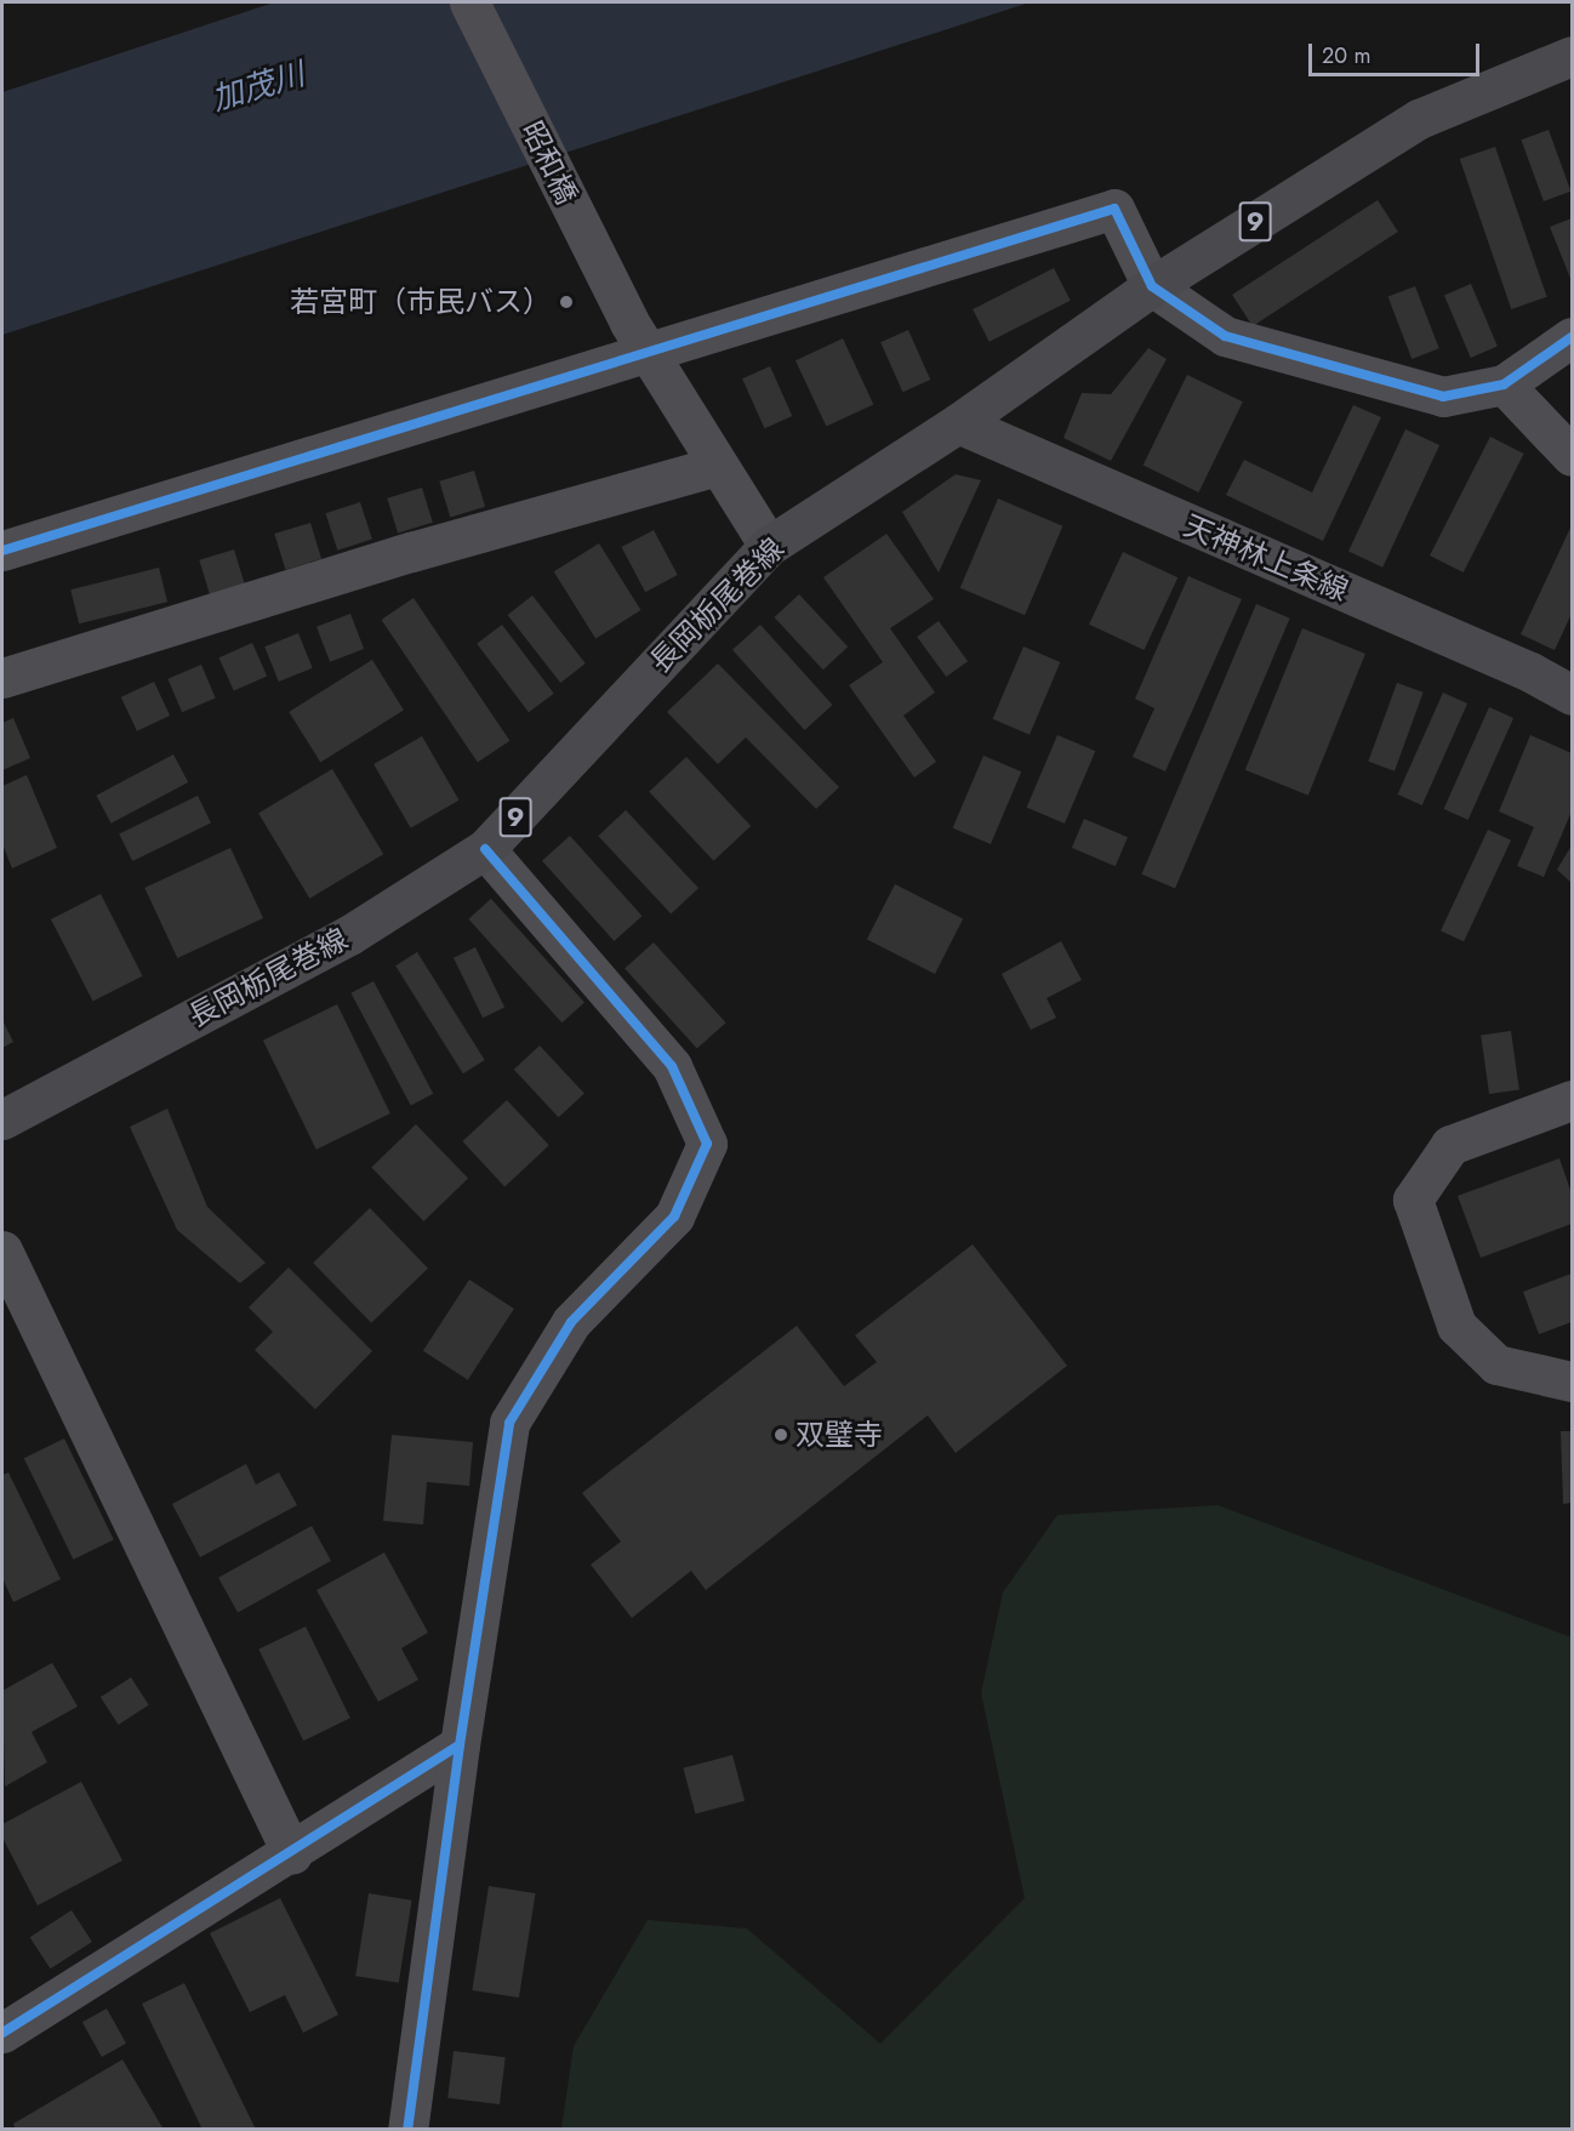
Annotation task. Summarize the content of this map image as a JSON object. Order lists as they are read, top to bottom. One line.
{"streets":{"main road":["9","天神林上条線","長岡栃尾巻線"],"street":["昭和橋"]},"crossings":[["昭和橋","長岡栃尾巻線"],["天神林上条線","長岡栃尾巻線"]],"water":["加茂川"],"places":["若宮町（市民バス）","双璧寺"],"scale_bar":"20 m"}
